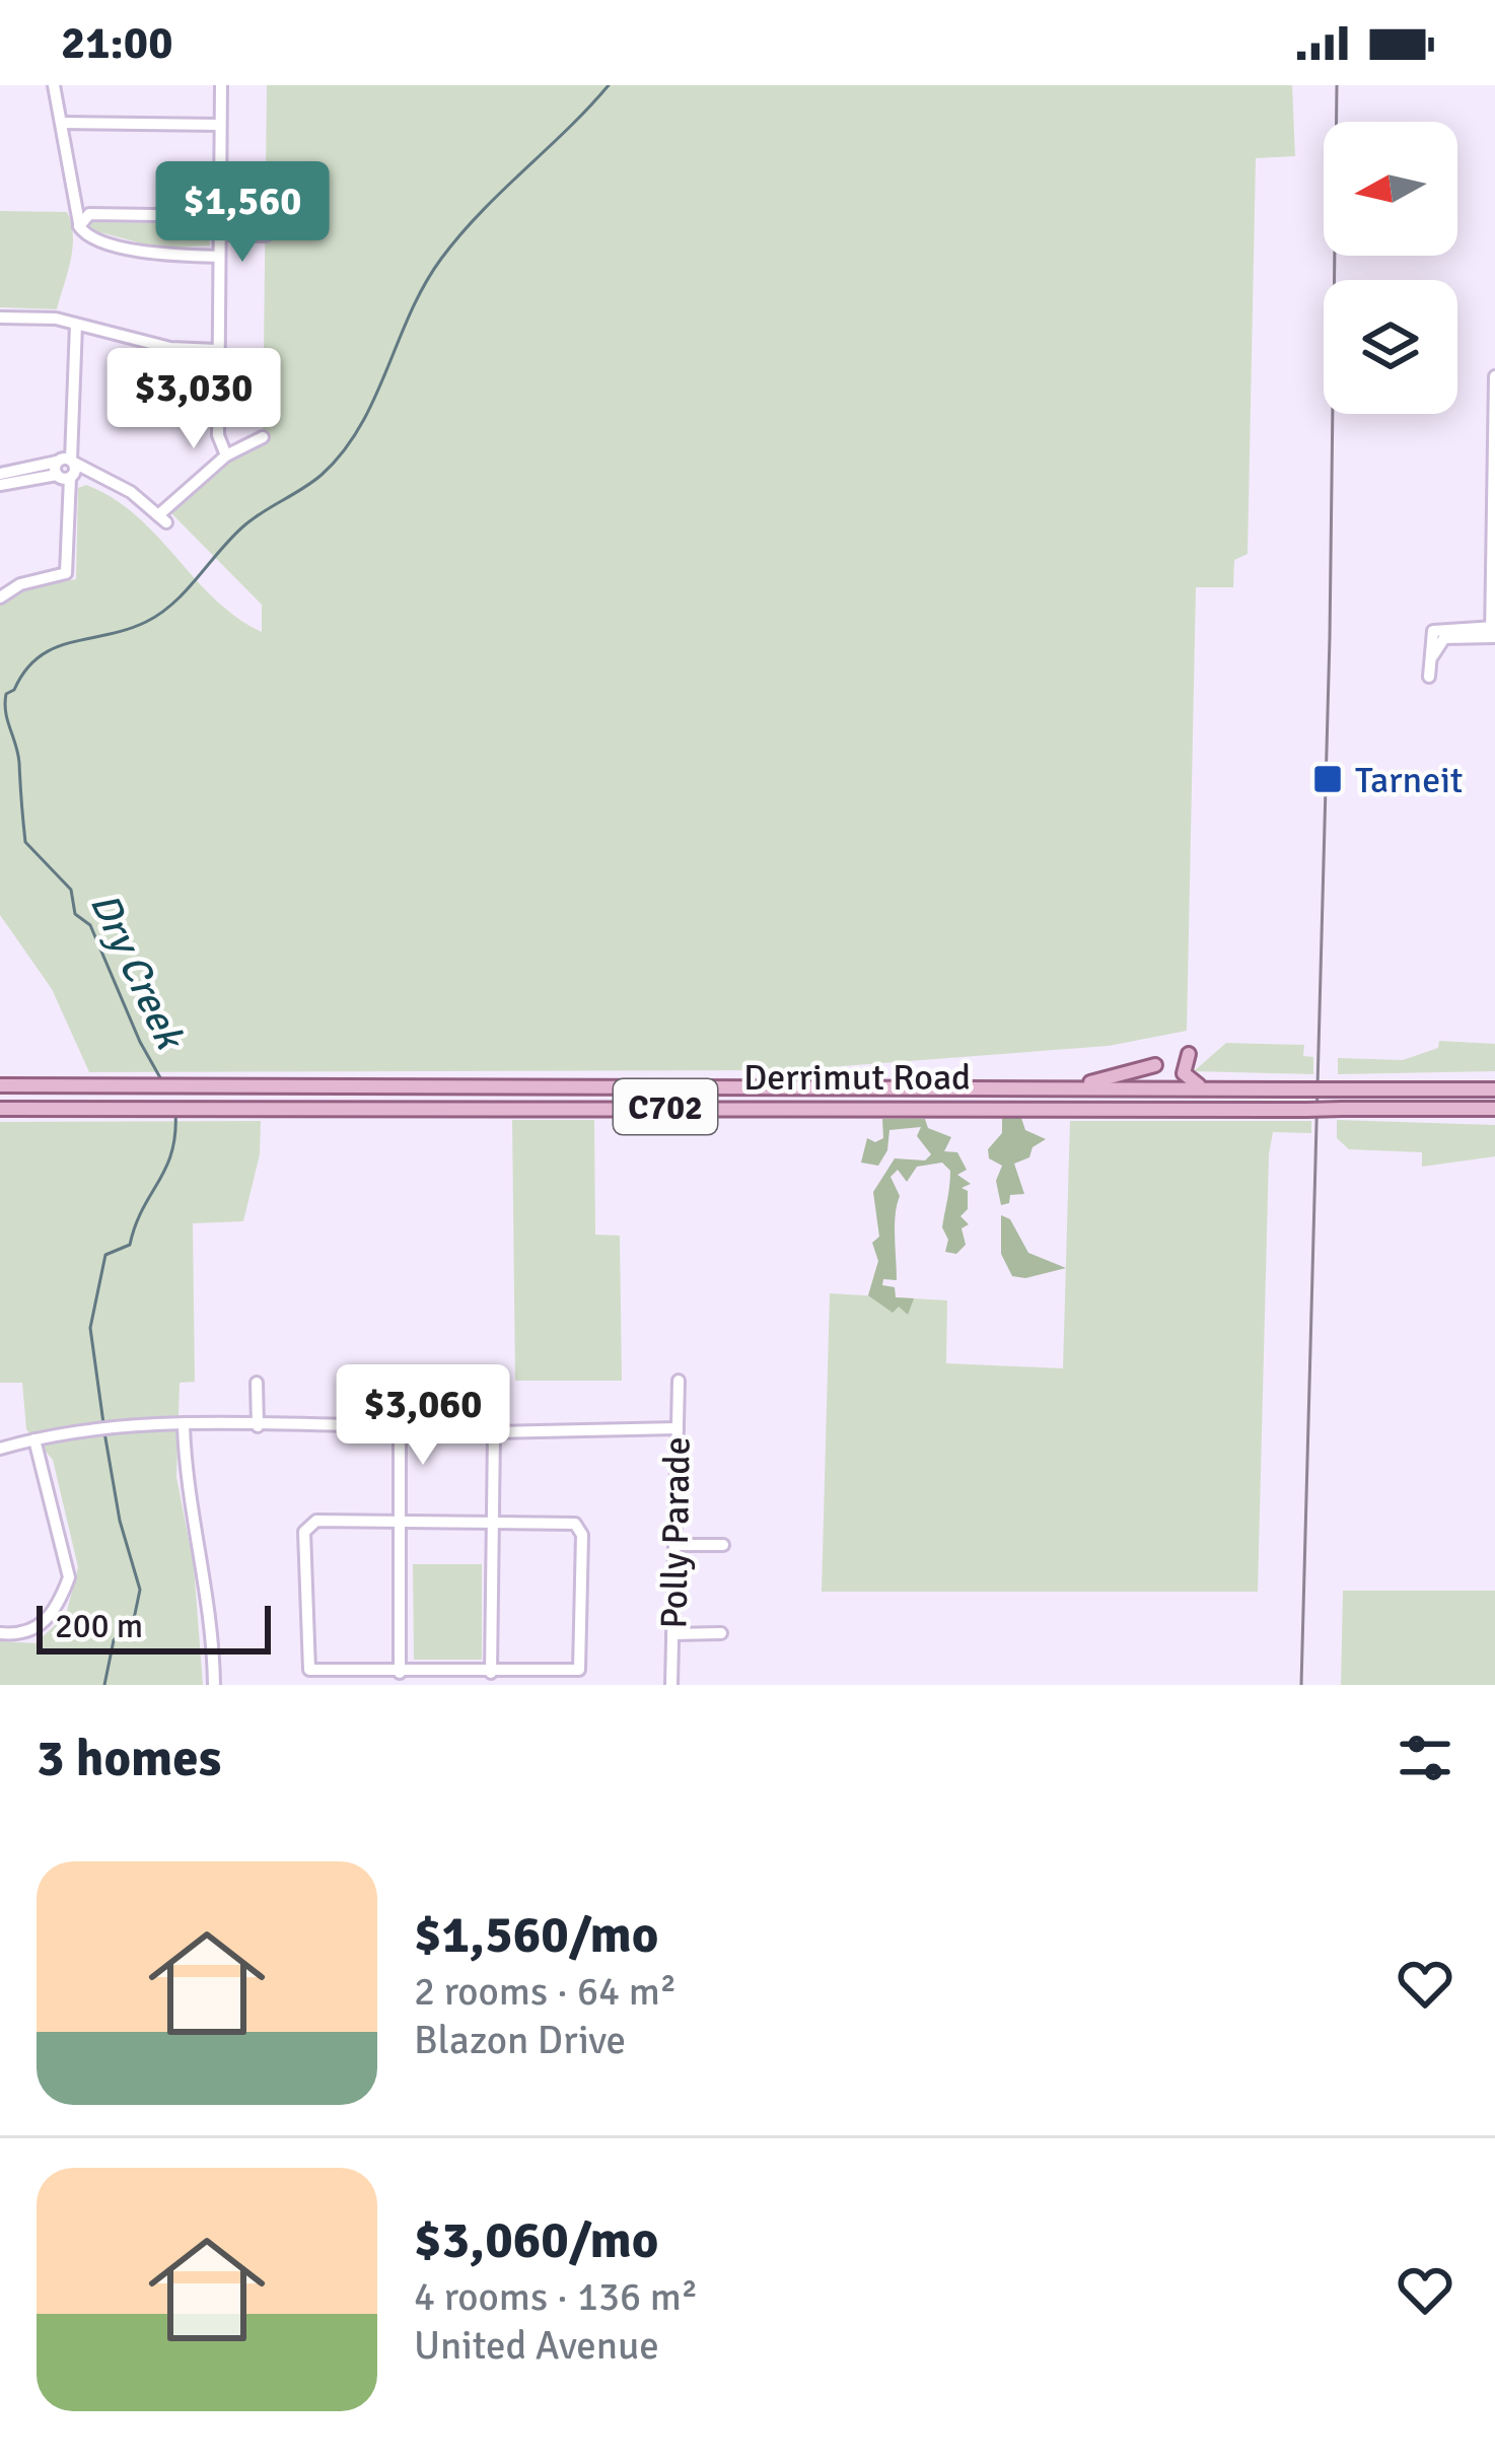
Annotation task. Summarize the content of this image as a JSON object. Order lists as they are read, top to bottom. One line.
{"streets":{"main road":["Derrimut Road","C702"],"street":["Polly Parade"]},"water":["Dry Creek"],"places":{"transit":["Tarneit"]},"scale_bar":"200 m","north":"left","page":{"status":"21:00","price":["$1,560","$3,030","$3,060"],"scale":"200 m","heading":"3 homes","list":[{"name":"$1,560/mo","note":"2 rooms · 64 m² · Blazon Drive"},{"name":"$3,060/mo","note":"4 rooms · 136 m² · United Avenue"}]}}
